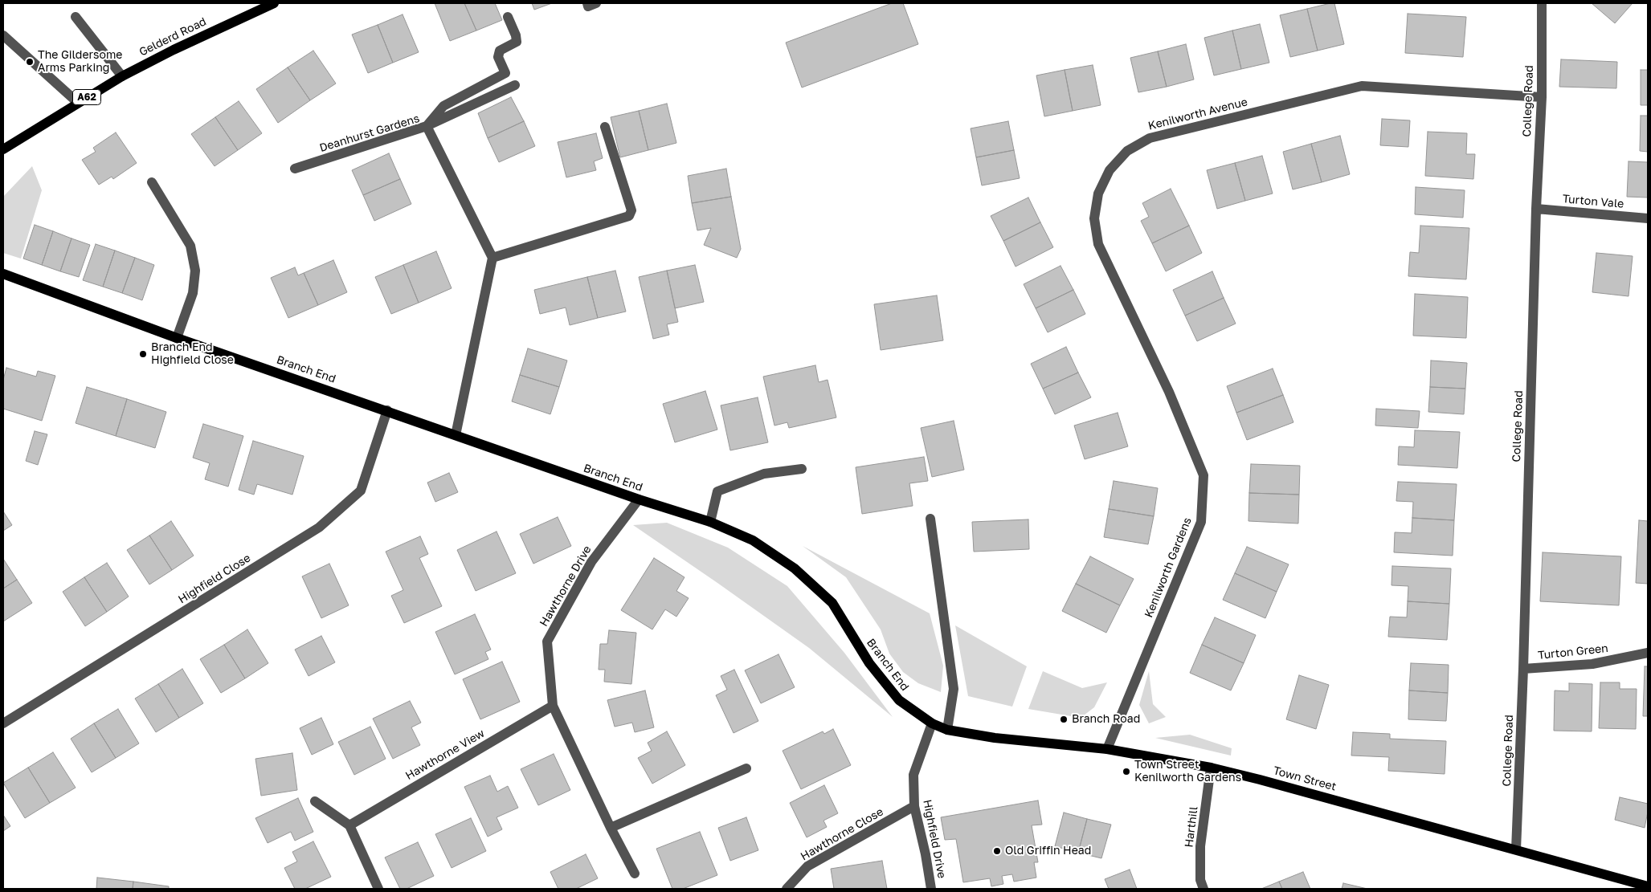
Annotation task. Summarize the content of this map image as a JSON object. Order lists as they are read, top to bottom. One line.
{"streets":{"main road":["Gelderd Road","A62","Branch End","Town Street"],"street":["College Road","Kenilworth Avenue","Deanhurst Gardens","Turton Vale","Kenilworth Gardens","Highfield Close","Hawthorne Drive","Turton Green","Hawthorne View","Harthill","Hawthorne Close","Highfield Drive"]},"crossings":[["College Road","Kenilworth Avenue"],["College Road","Turton Vale"],["College Road","Turton Green"],["College Road","Town Street"],["Kenilworth Avenue","Kenilworth Gardens"],["Branch End","Highfield Close"],["Branch End","Hawthorne Drive"],["Branch End","Town Street"],["Branch End","Highfield Drive"],["Kenilworth Gardens","Town Street"],["Hawthorne Drive","Hawthorne View"],["Town Street","Harthill"],["Hawthorne Close","Highfield Drive"]],"places":["The Gildersome Arms Parking","Branch End Highfield Close","Branch Road","Town Street Kenilworth Gardens","Old Griffin Head"]}
